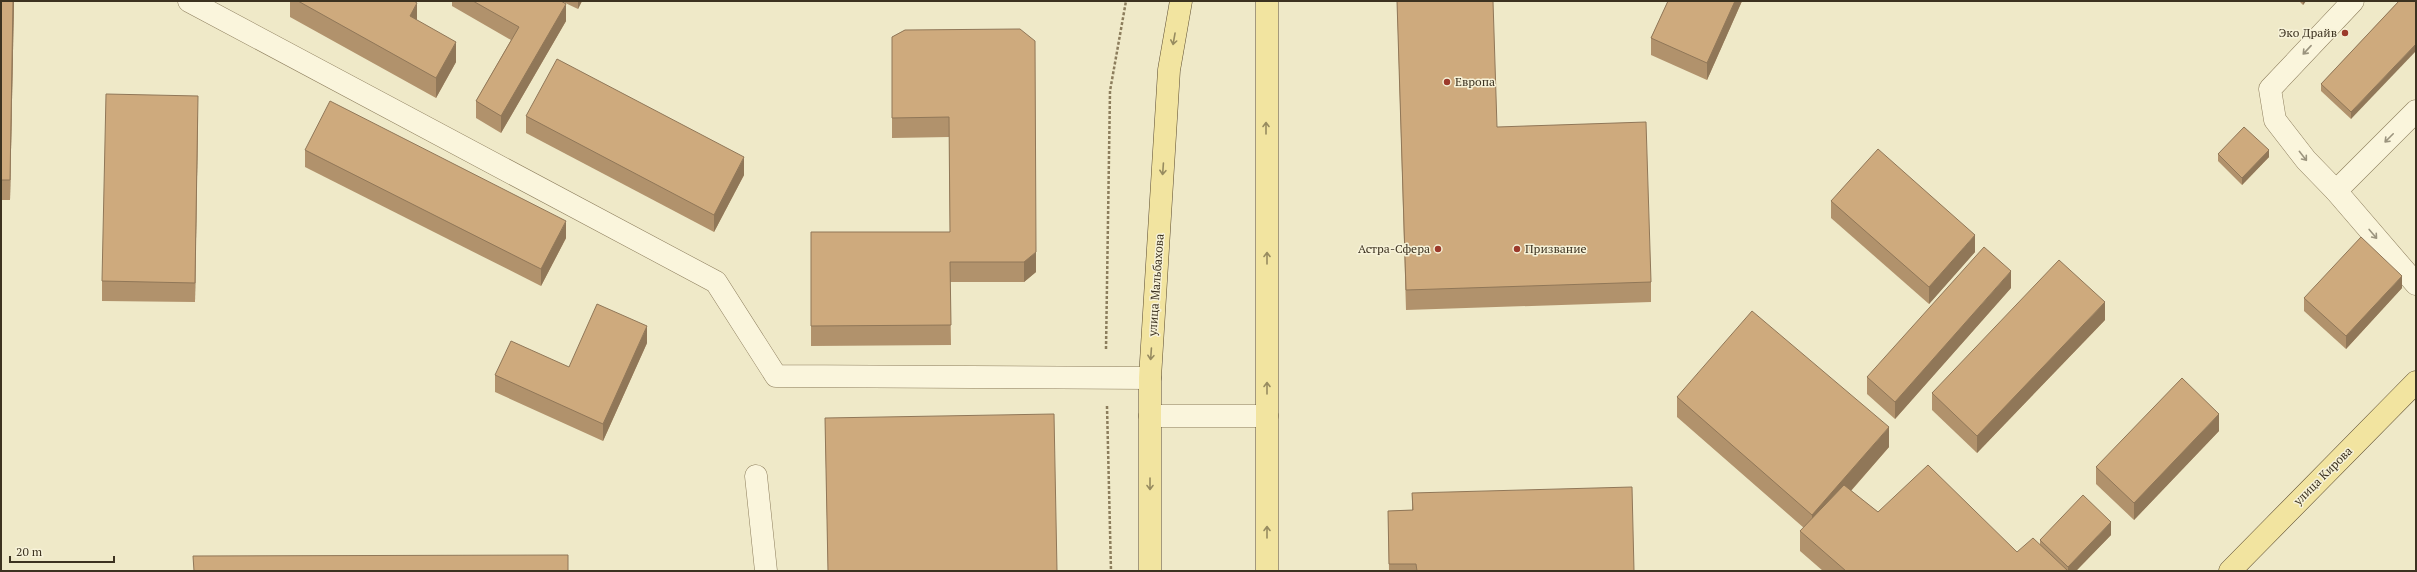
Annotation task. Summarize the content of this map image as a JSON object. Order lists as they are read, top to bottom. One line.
{"streets":{"main road":["улица Мальбахова","улица Кирова"]},"places":["Эко Драйв","Европа","Астра-Сфера","Призвание"],"scale_bar":"20 m"}
